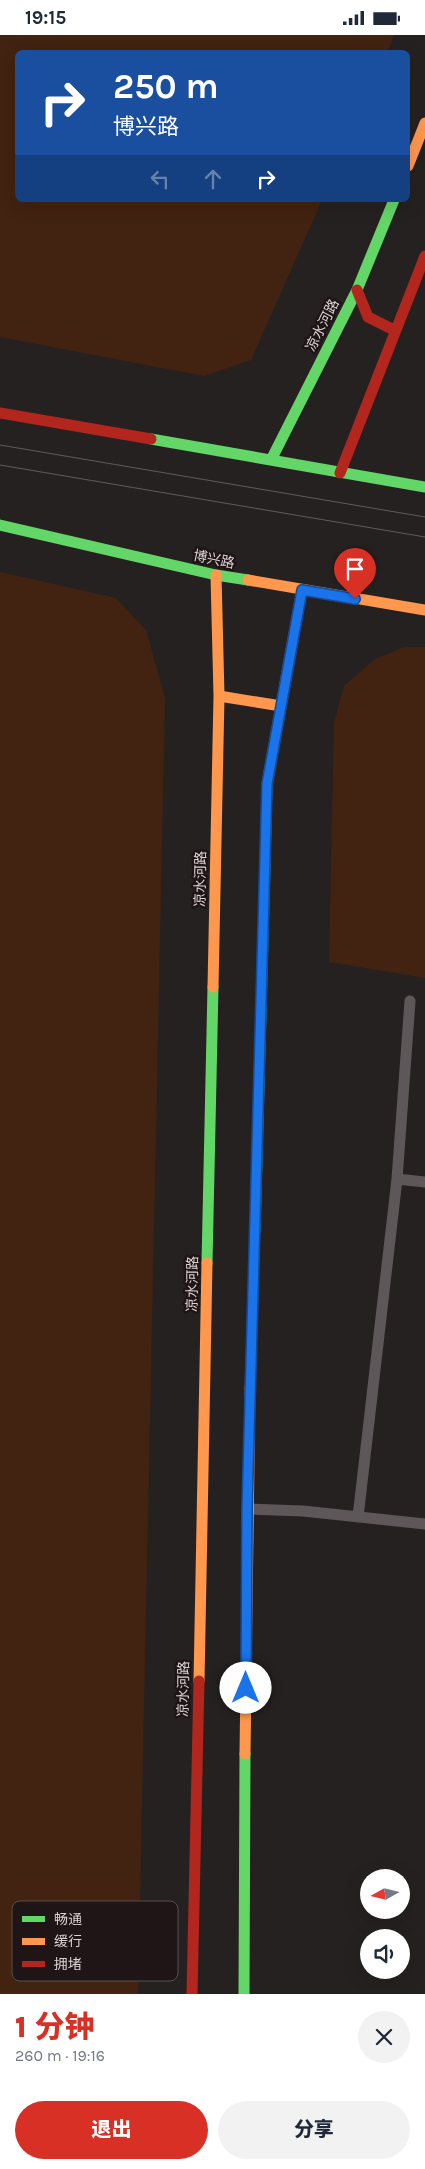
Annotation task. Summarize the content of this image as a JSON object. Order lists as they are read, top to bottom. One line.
{"streets":{"street":["凉水河路","博兴路"]},"crossings":[["凉水河路","博兴路"]],"legend":["畅通","缓行","拥堵"],"north":"left","page":{"status":"19:15","turn":["250 m","博兴路"],"heading":["1 分钟","260 m · 19:16"],"buttons":["退出","分享"]}}
